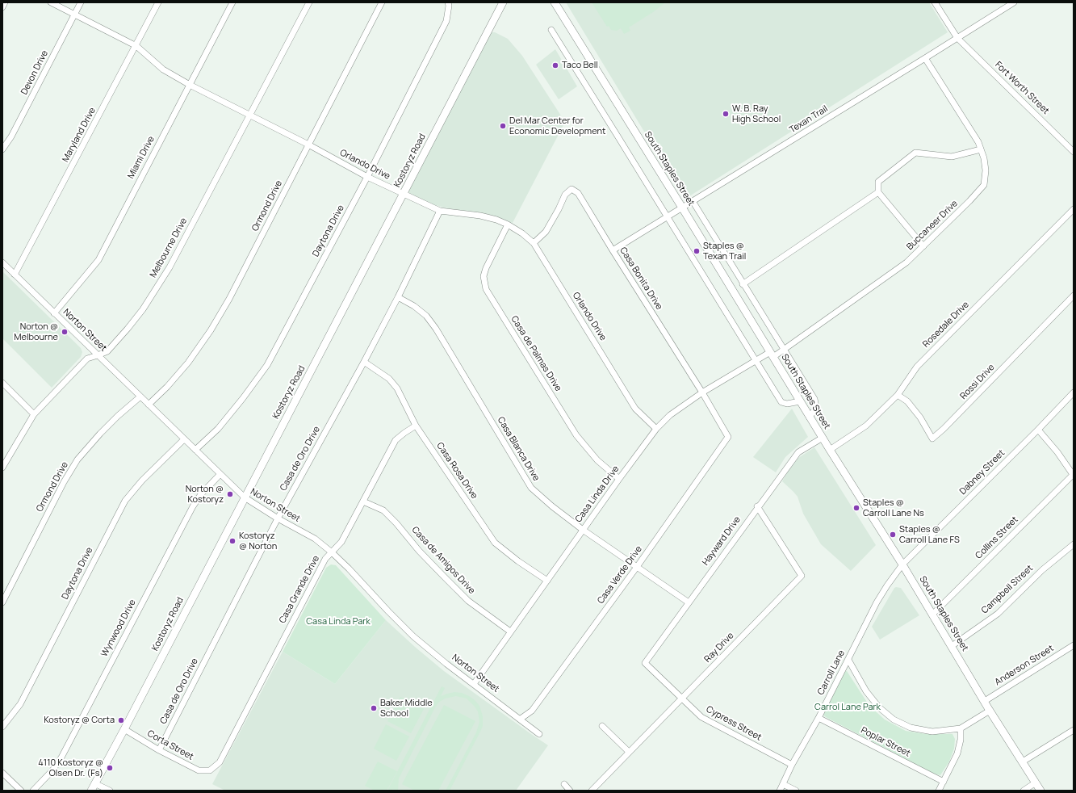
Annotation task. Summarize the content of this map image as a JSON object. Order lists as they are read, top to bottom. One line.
{"streets":{"main road":["Kostoryz Road","South Staples Street"],"street":["Devon Drive","Fort Worth Street","Texan Trail","Maryland Drive","Miami Drive","Orlando Drive","Ormond Drive","Buccaneer Drive","Daytona Drive","Melbourne Drive","Casa Bonita Drive","Rosedale Drive","Norton Street","Casa de Palmas Drive","Rossi Drive","Casa Blanca Drive","Casa de Oro Drive","Casa Rosa Drive","Dabney Street","Casa Linda Drive","Collins Street","Hayward Drive","Casa de Amigos Drive","Casa Verde Drive","Casa Grande Drive","Campbell Street","Wynwood Drive","Ray Drive","Anderson Street","Carroll Lane","Cypress Street","Poplar Street","Corta Street"]},"crossings":[["Devon Drive","Orlando Drive"],["Fort Worth Street","Texan Trail"],["Texan Trail","South Staples Street"],["Texan Trail","Buccaneer Drive"],["Texan Trail","Casa Bonita Drive"],["Maryland Drive","Orlando Drive"],["Maryland Drive","Norton Street"],["Miami Drive","Orlando Drive"],["Miami Drive","Norton Street"],["Kostoryz Road","Orlando Drive"],["Kostoryz Road","Norton Street"],["Kostoryz Road","Corta Street"],["Orlando Drive","Ormond Drive"],["Orlando Drive","Daytona Drive"],["Orlando Drive","Melbourne Drive"],["Orlando Drive","Casa Bonita Drive"],["Orlando Drive","Casa de Palmas Drive"],["Orlando Drive","Casa de Oro Drive"],["Orlando Drive","Casa Linda Drive"],["South Staples Street","Buccaneer Drive"],["South Staples Street","Rosedale Drive"],["South Staples Street","Dabney Street"],["South Staples Street","Casa Linda Drive"],["South Staples Street","Collins Street"],["South Staples Street","Hayward Drive"],["South Staples Street","Campbell Street"],["South Staples Street","Anderson Street"],["South Staples Street","Carroll Lane"],["Ormond Drive","Norton Street"],["Buccaneer Drive","Casa Linda Drive"],["Daytona Drive","Norton Street"],["Melbourne Drive","Norton Street"],["Casa Bonita Drive","Casa Linda Drive"],["Casa Bonita Drive","Casa Verde Drive"],["Rosedale Drive","Rossi Drive"],["Norton Street","Casa de Oro Drive"],["Norton Street","Casa Linda Drive"],["Norton Street","Casa Verde Drive"],["Norton Street","Casa Grande Drive"],["Norton Street","Wynwood Drive"],["Casa de Palmas Drive","Casa Linda Drive"],["Casa Blanca Drive","Casa de Oro Drive"],["Casa Blanca Drive","Casa Linda Drive"],["Casa Blanca Drive","Hayward Drive"],["Casa Blanca Drive","Casa Verde Drive"],["Casa de Oro Drive","Casa Rosa Drive"],["Casa de Oro Drive","Corta Street"],["Casa Rosa Drive","Casa Linda Drive"],["Casa Rosa Drive","Casa Grande Drive"],["Dabney Street","Carroll Lane"],["Casa Linda Drive","Casa de Amigos Drive"],["Hayward Drive","Ray Drive"],["Hayward Drive","Cypress Street"],["Casa de Amigos Drive","Casa Grande Drive"],["Casa Grande Drive","Corta Street"],["Ray Drive","Cypress Street"],["Carroll Lane","Cypress Street"],["Carroll Lane","Poplar Street"]],"parks":["Casa Linda Park","Carrol Lane Park"],"places":["Taco Bell","W. B. Ray High School","Del Mar Center for Economic Development","Staples @ Texan Trail","Norton @ Melbourne","Norton @ Kostoryz","Staples @ Carroll Lane Ns","Staples @ Carroll Lane FS","Kostoryz @ Norton","Baker Middle School","Kostoryz @ Corta","4110 Kostoryz @ Olsen Dr. (Fs)"]}
